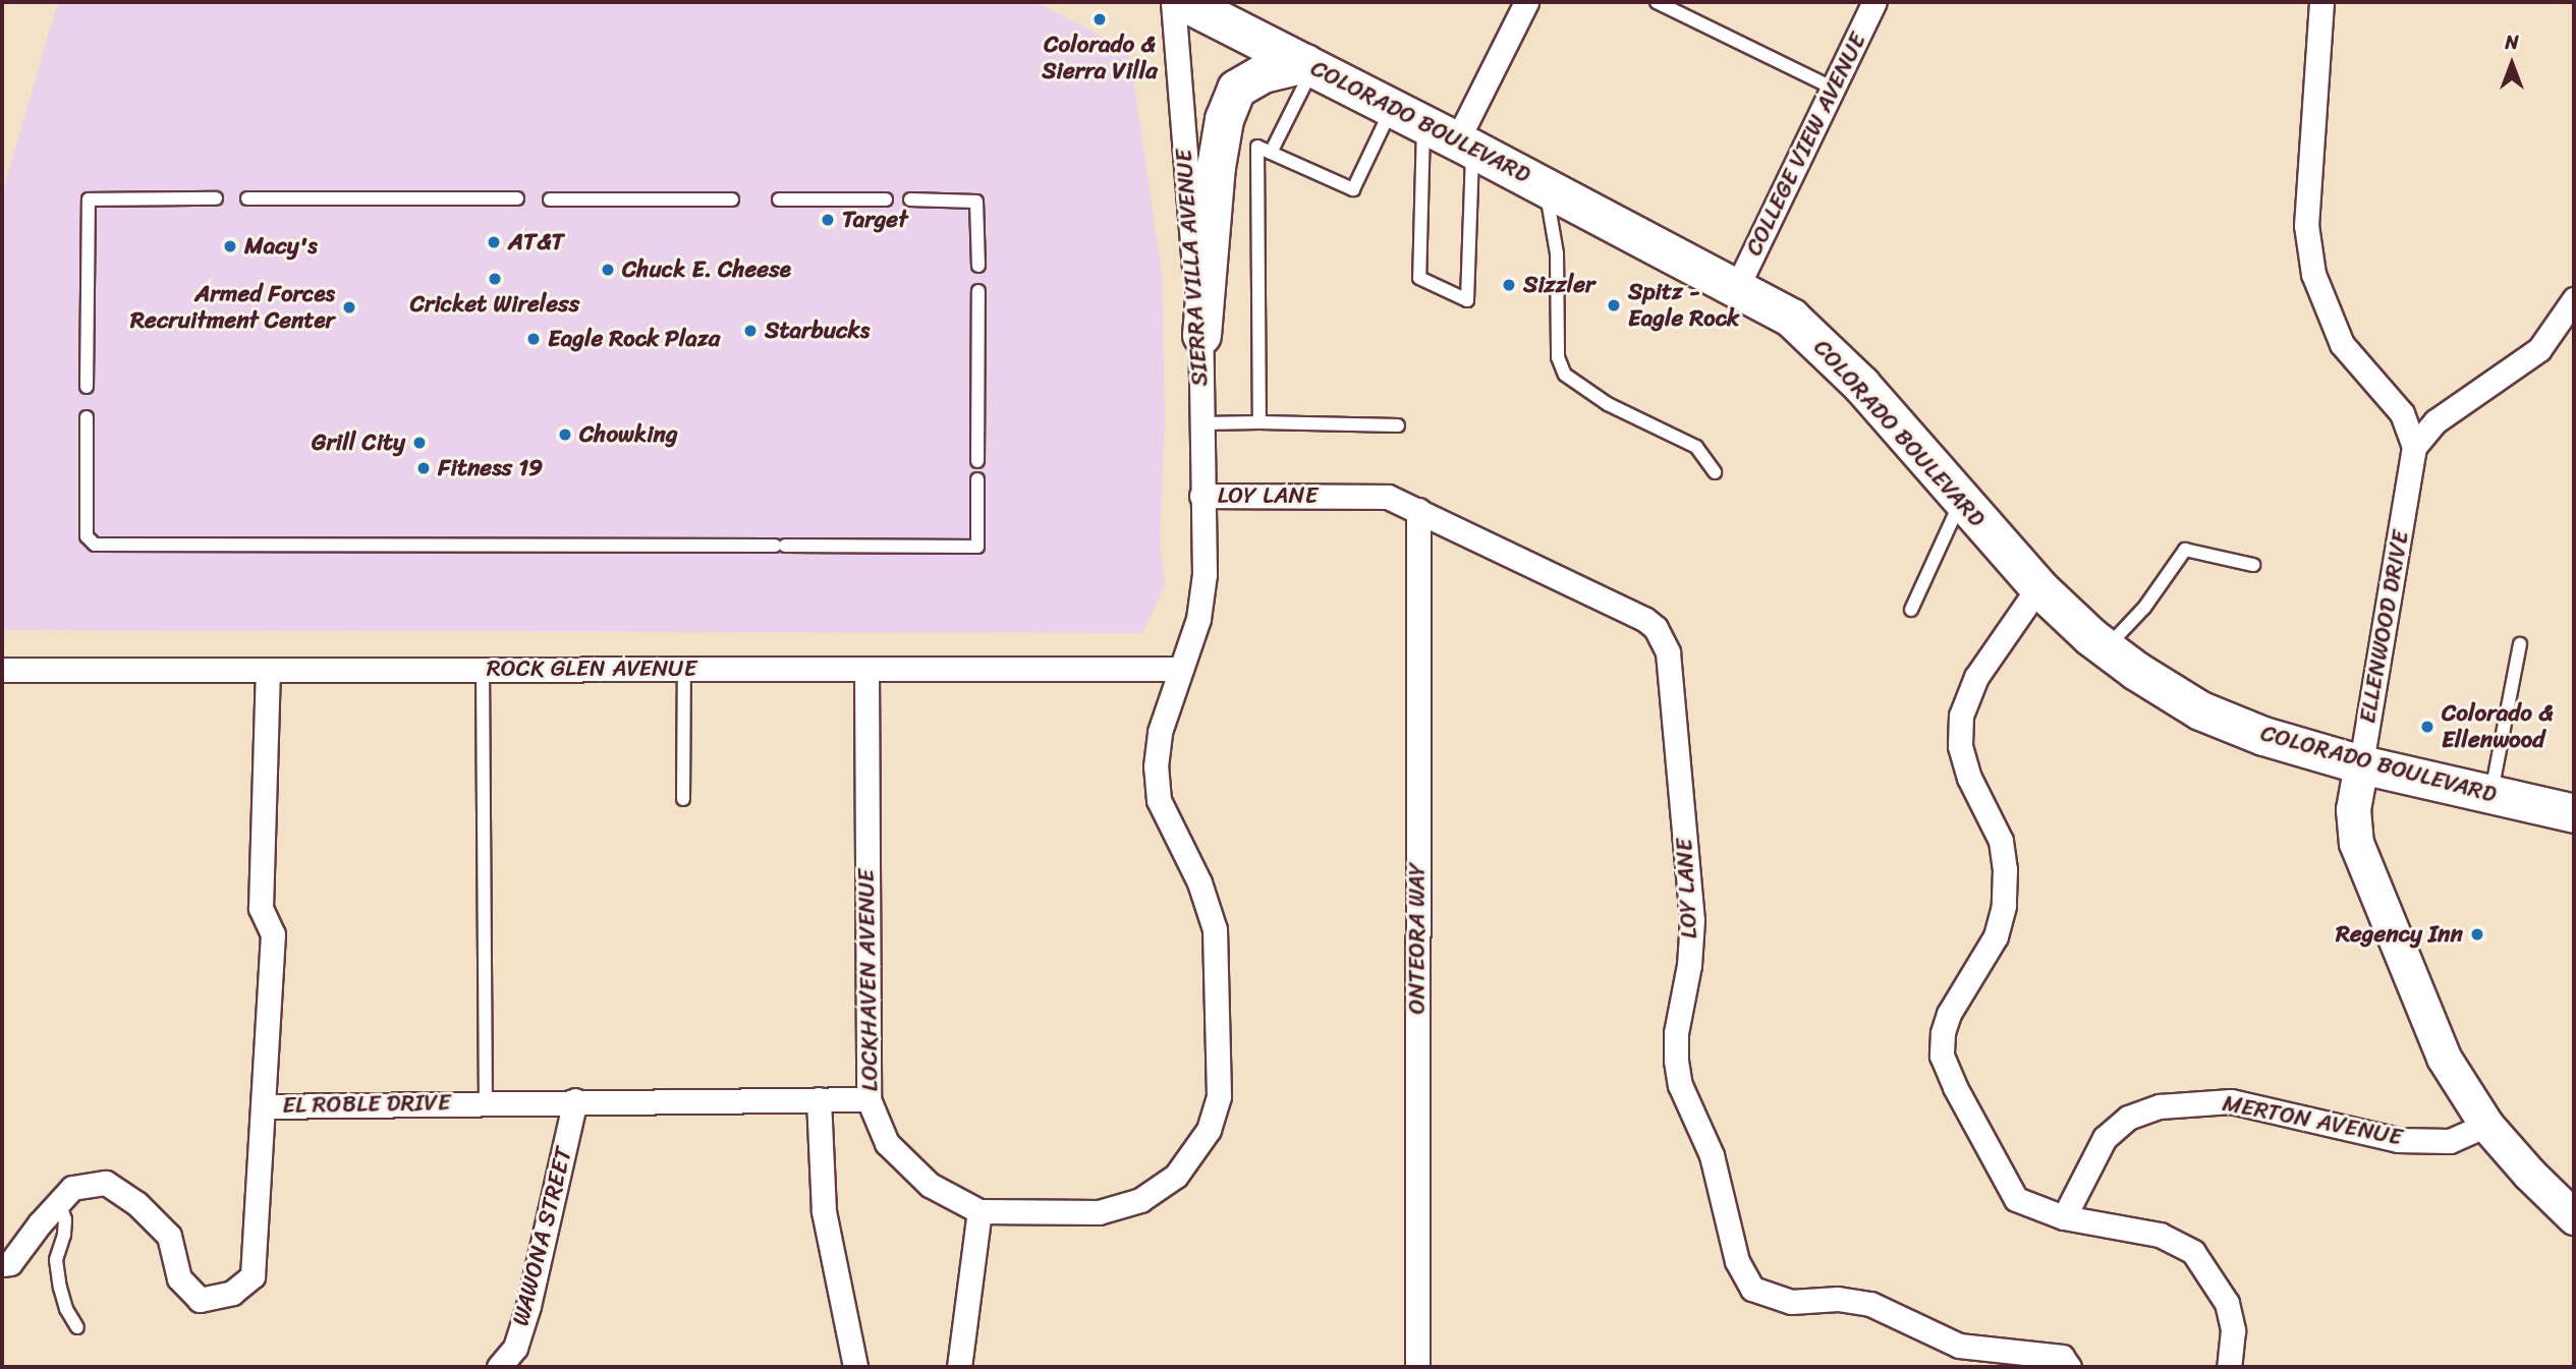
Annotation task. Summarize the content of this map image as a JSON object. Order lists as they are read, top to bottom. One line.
{"streets":{"main road":["COLORADO BOULEVARD"],"street":["COLLEGE VIEW AVENUE","SIERRA VILLA AVENUE","LOY LANE","ELLENWOOD DRIVE","ROCK GLEN AVENUE","ONTEORA WAY","LOCKHAVEN AVENUE","EL ROBLE DRIVE","MERTON AVENUE","WAWONA STREET"]},"crossings":[["COLORADO BOULEVARD","COLLEGE VIEW AVENUE"],["COLORADO BOULEVARD","ELLENWOOD DRIVE"],["SIERRA VILLA AVENUE","LOY LANE"],["SIERRA VILLA AVENUE","ROCK GLEN AVENUE"],["SIERRA VILLA AVENUE","LOCKHAVEN AVENUE"],["LOY LANE","ONTEORA WAY"],["ELLENWOOD DRIVE","MERTON AVENUE"],["ROCK GLEN AVENUE","LOCKHAVEN AVENUE"],["LOCKHAVEN AVENUE","EL ROBLE DRIVE"],["EL ROBLE DRIVE","WAWONA STREET"]],"places":["Colorado & Sierra Villa","Target","AT&T","Macy's","Chuck E. Cheese","Cricket Wireless","Sizzler","Spitz - Eagle Rock","Armed Forces Recruitment Center","Starbucks","Eagle Rock Plaza","Chowking","Grill City","Fitness 19","Colorado & Ellenwood","Regency Inn"],"north":"top"}
